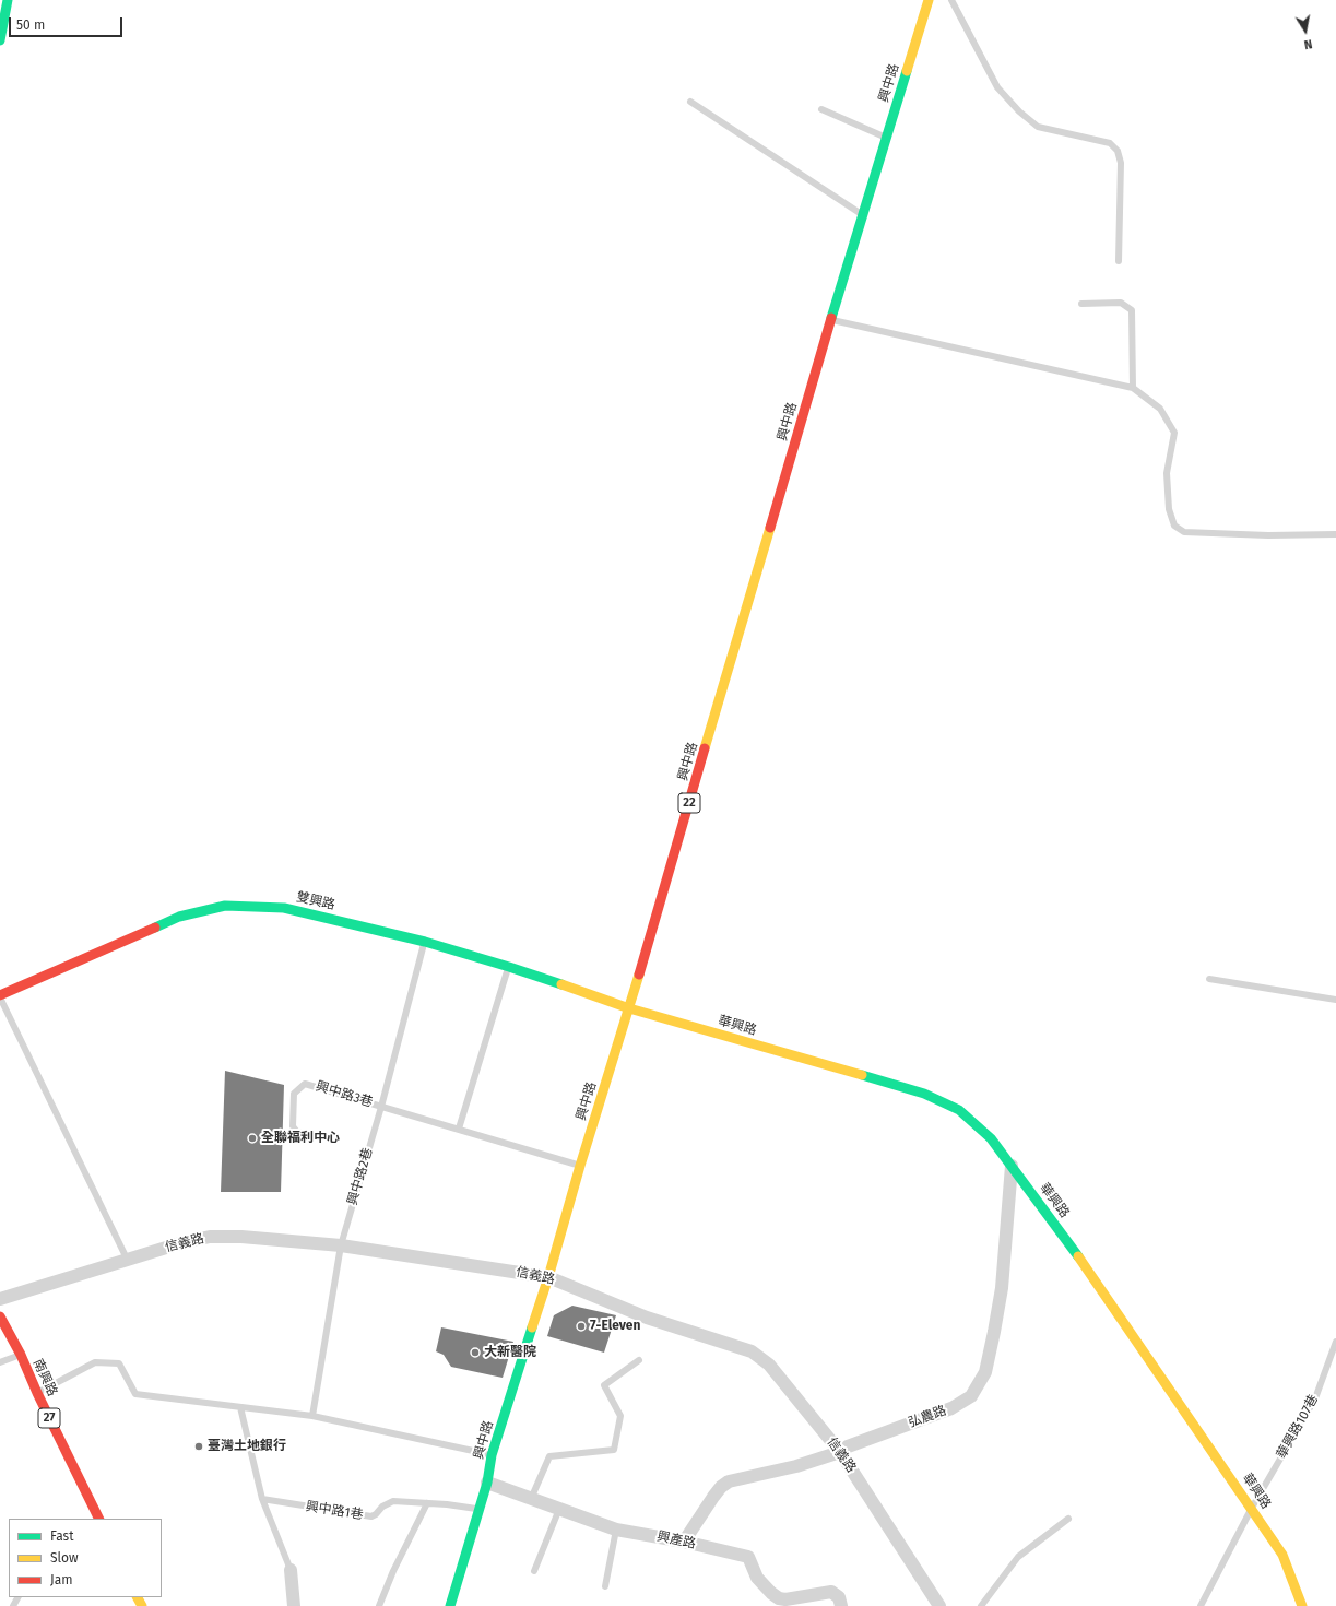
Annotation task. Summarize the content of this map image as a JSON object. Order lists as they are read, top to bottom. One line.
{"streets":{"main road":["興中路","22","雙興路","華興路","南興路","27"],"street":["信義路","弘農路","興產路"],"lane":["興中路3巷","興中路2巷","華興路107巷","興中路1巷"]},"crossings":[["興中路","雙興路"],["興中路","華興路"],["興中路","興中路3巷"],["興中路","信義路"],["興中路","興中路1巷"],["興中路","興產路"],["雙興路","華興路"],["雙興路","興中路2巷"],["華興路","弘農路"],["華興路","華興路107巷"],["興中路3巷","興中路2巷"],["興中路2巷","信義路"],["信義路","弘農路"],["弘農路","興產路"]],"places":["全聯福利中心","7-Eleven","大新醫院","臺灣土地銀行"],"legend":["Fast","Slow","Jam"],"scale_bar":"50 m","north":"bottom"}
